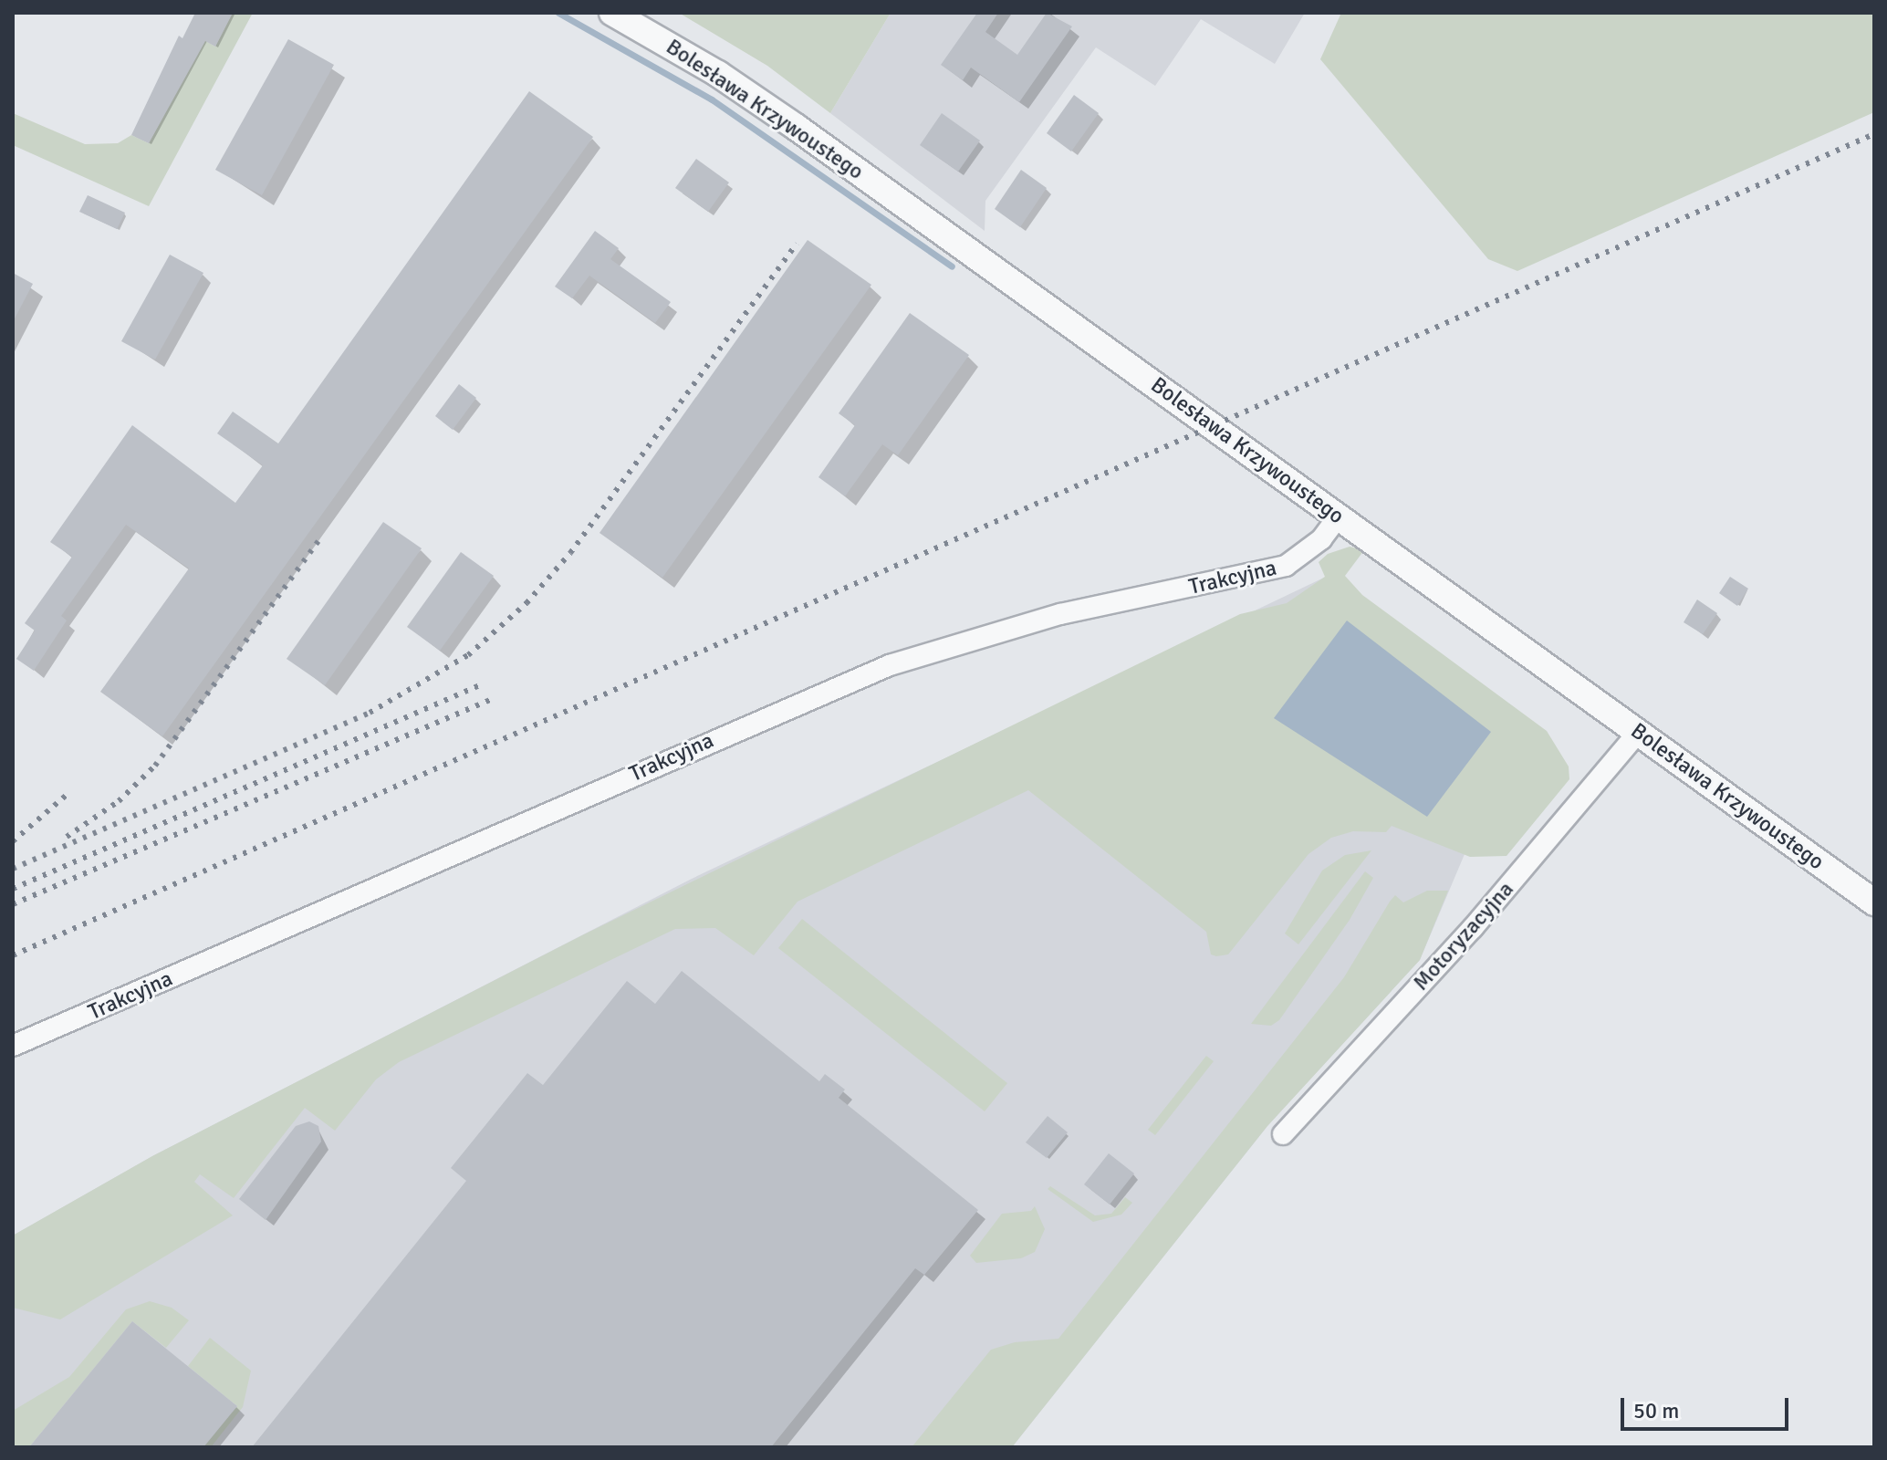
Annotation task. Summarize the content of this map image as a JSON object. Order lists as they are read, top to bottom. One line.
{"streets":{"street":["Bolesława Krzywoustego","Trakcyjna","Motoryzacyjna"]},"crossings":[["Bolesława Krzywoustego","Trakcyjna"],["Bolesława Krzywoustego","Motoryzacyjna"]],"scale_bar":"50 m"}
